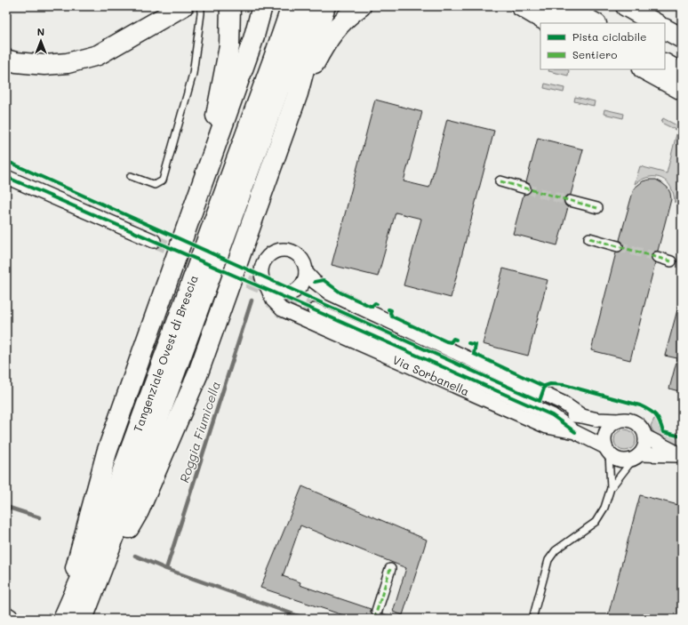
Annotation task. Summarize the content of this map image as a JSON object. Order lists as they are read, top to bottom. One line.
{"streets":{"highway":["Tangenziale Ovest di Brescia"],"street":["Via Sorbanella"]},"water":["Roggia Fiumicella"],"legend":["Pista ciclabile","Sentiero"],"north":"top"}
